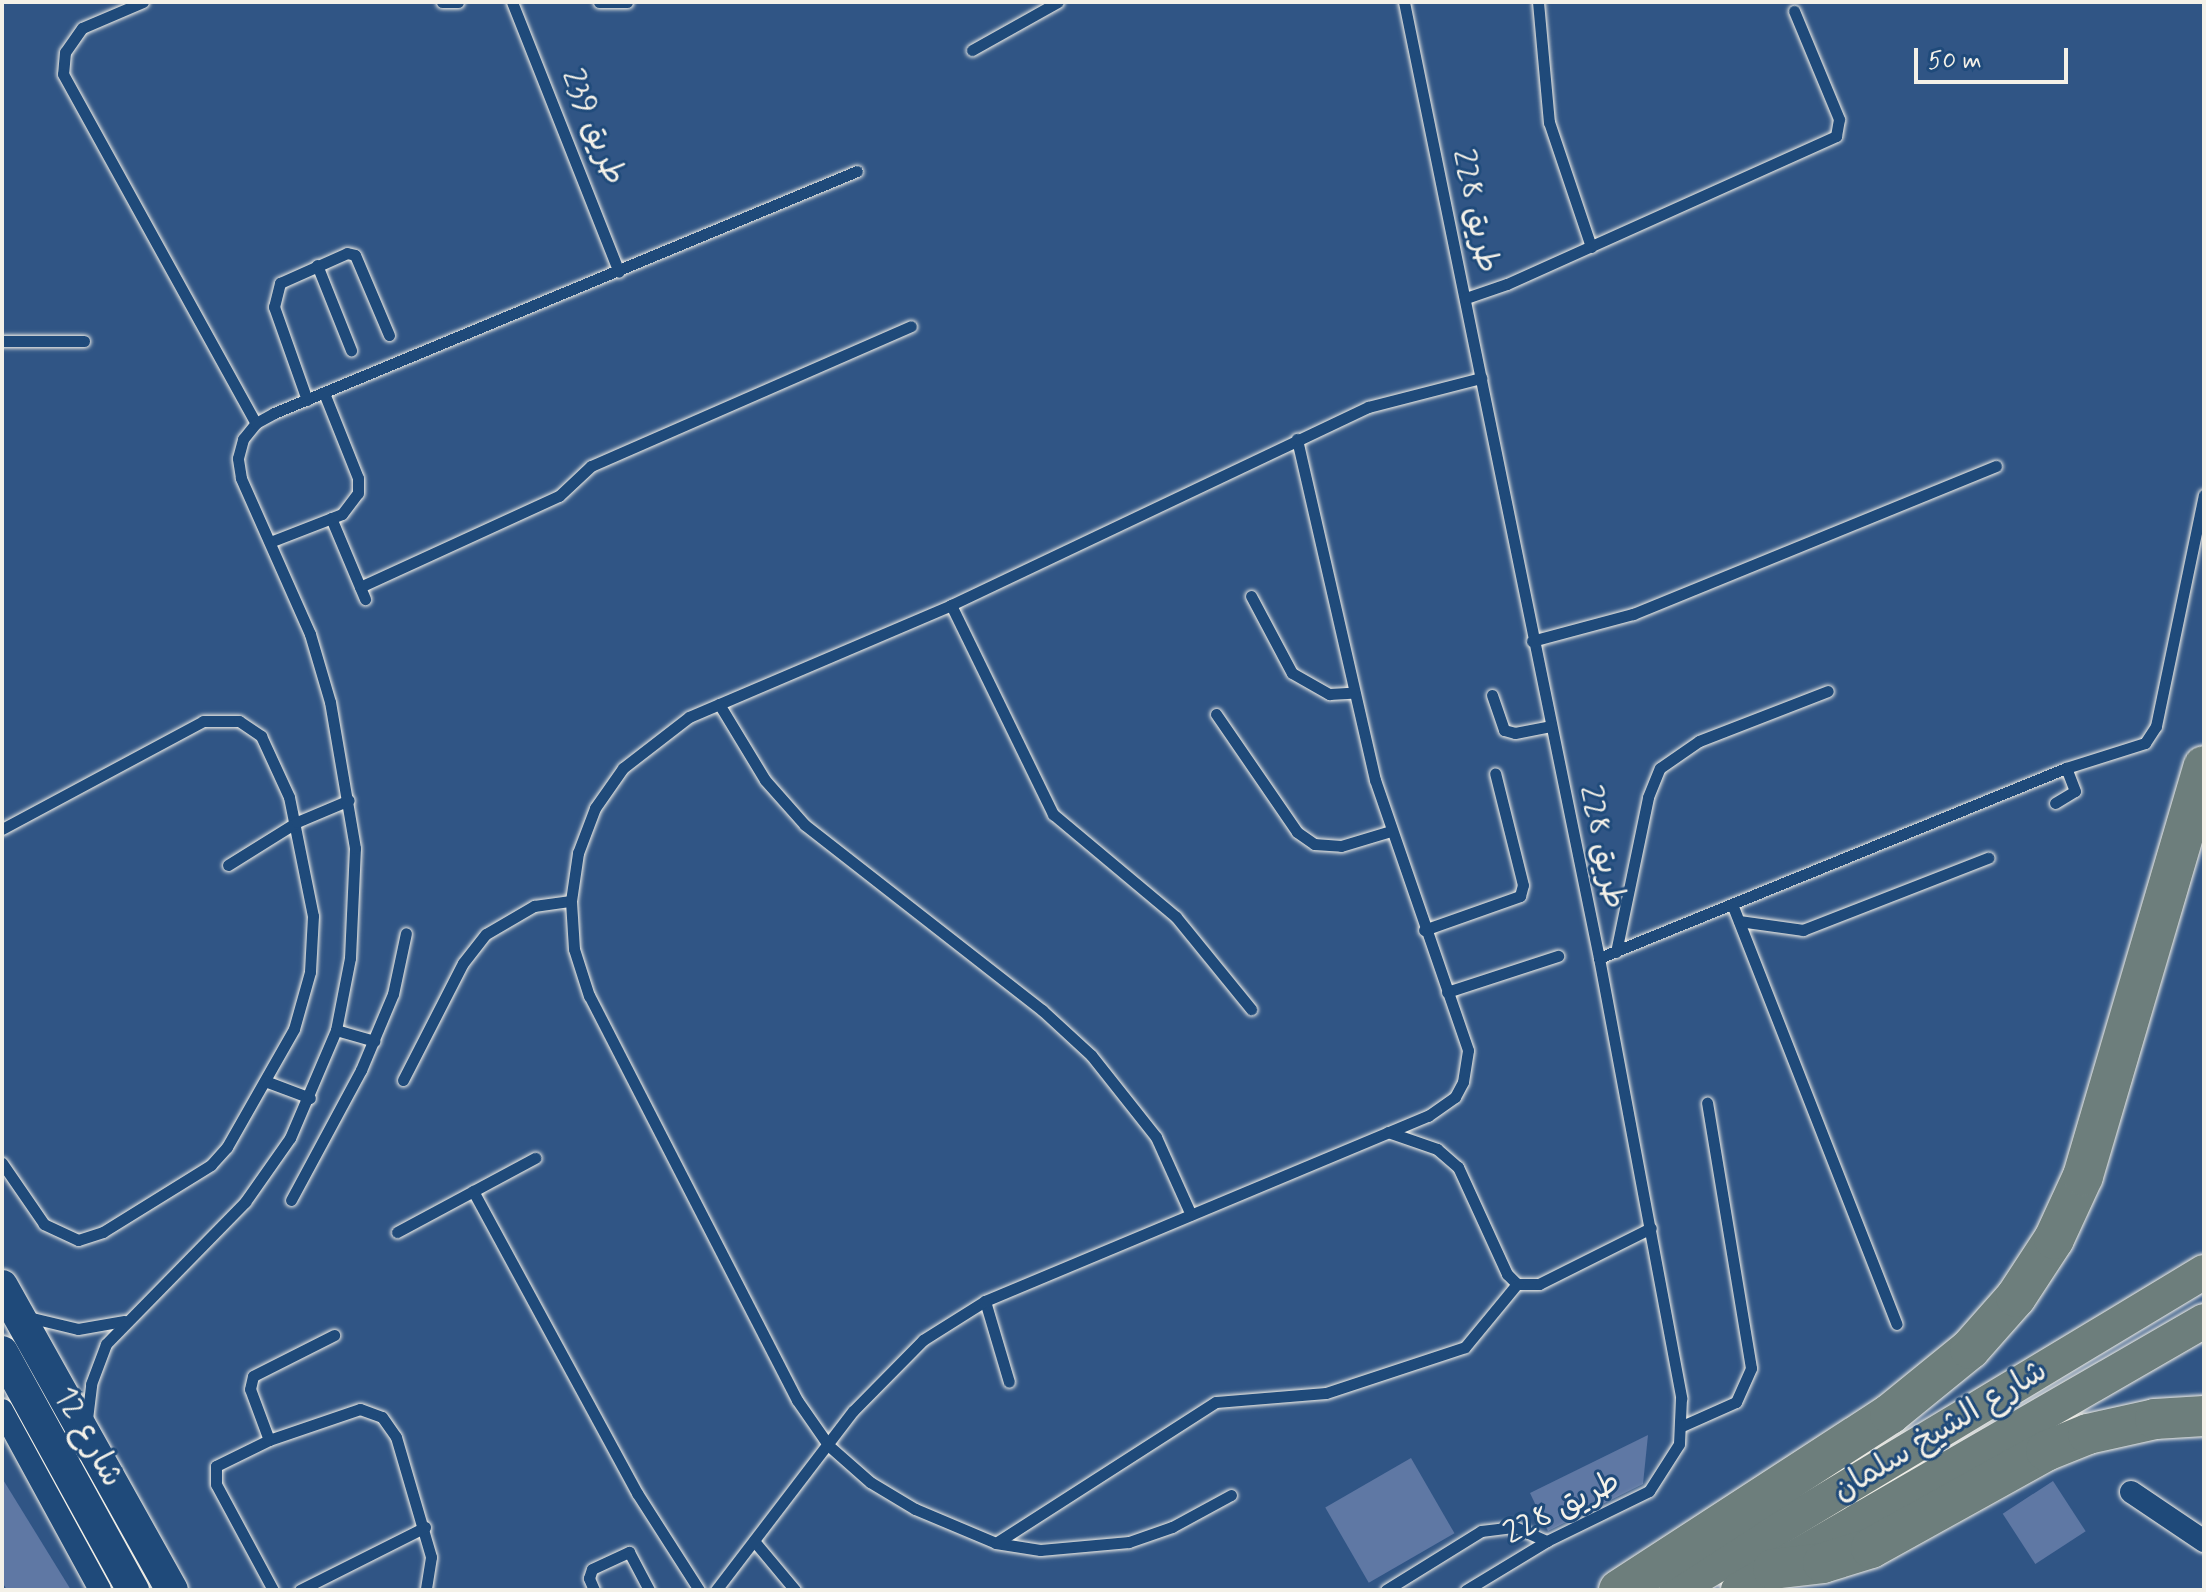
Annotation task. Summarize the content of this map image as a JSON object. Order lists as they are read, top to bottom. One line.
{"streets":{"main road":["شارع الشيخ سلمان"],"street":["شارع 12"],"lane":["طريق 239","طريق 228"]},"scale_bar":"50 m"}
